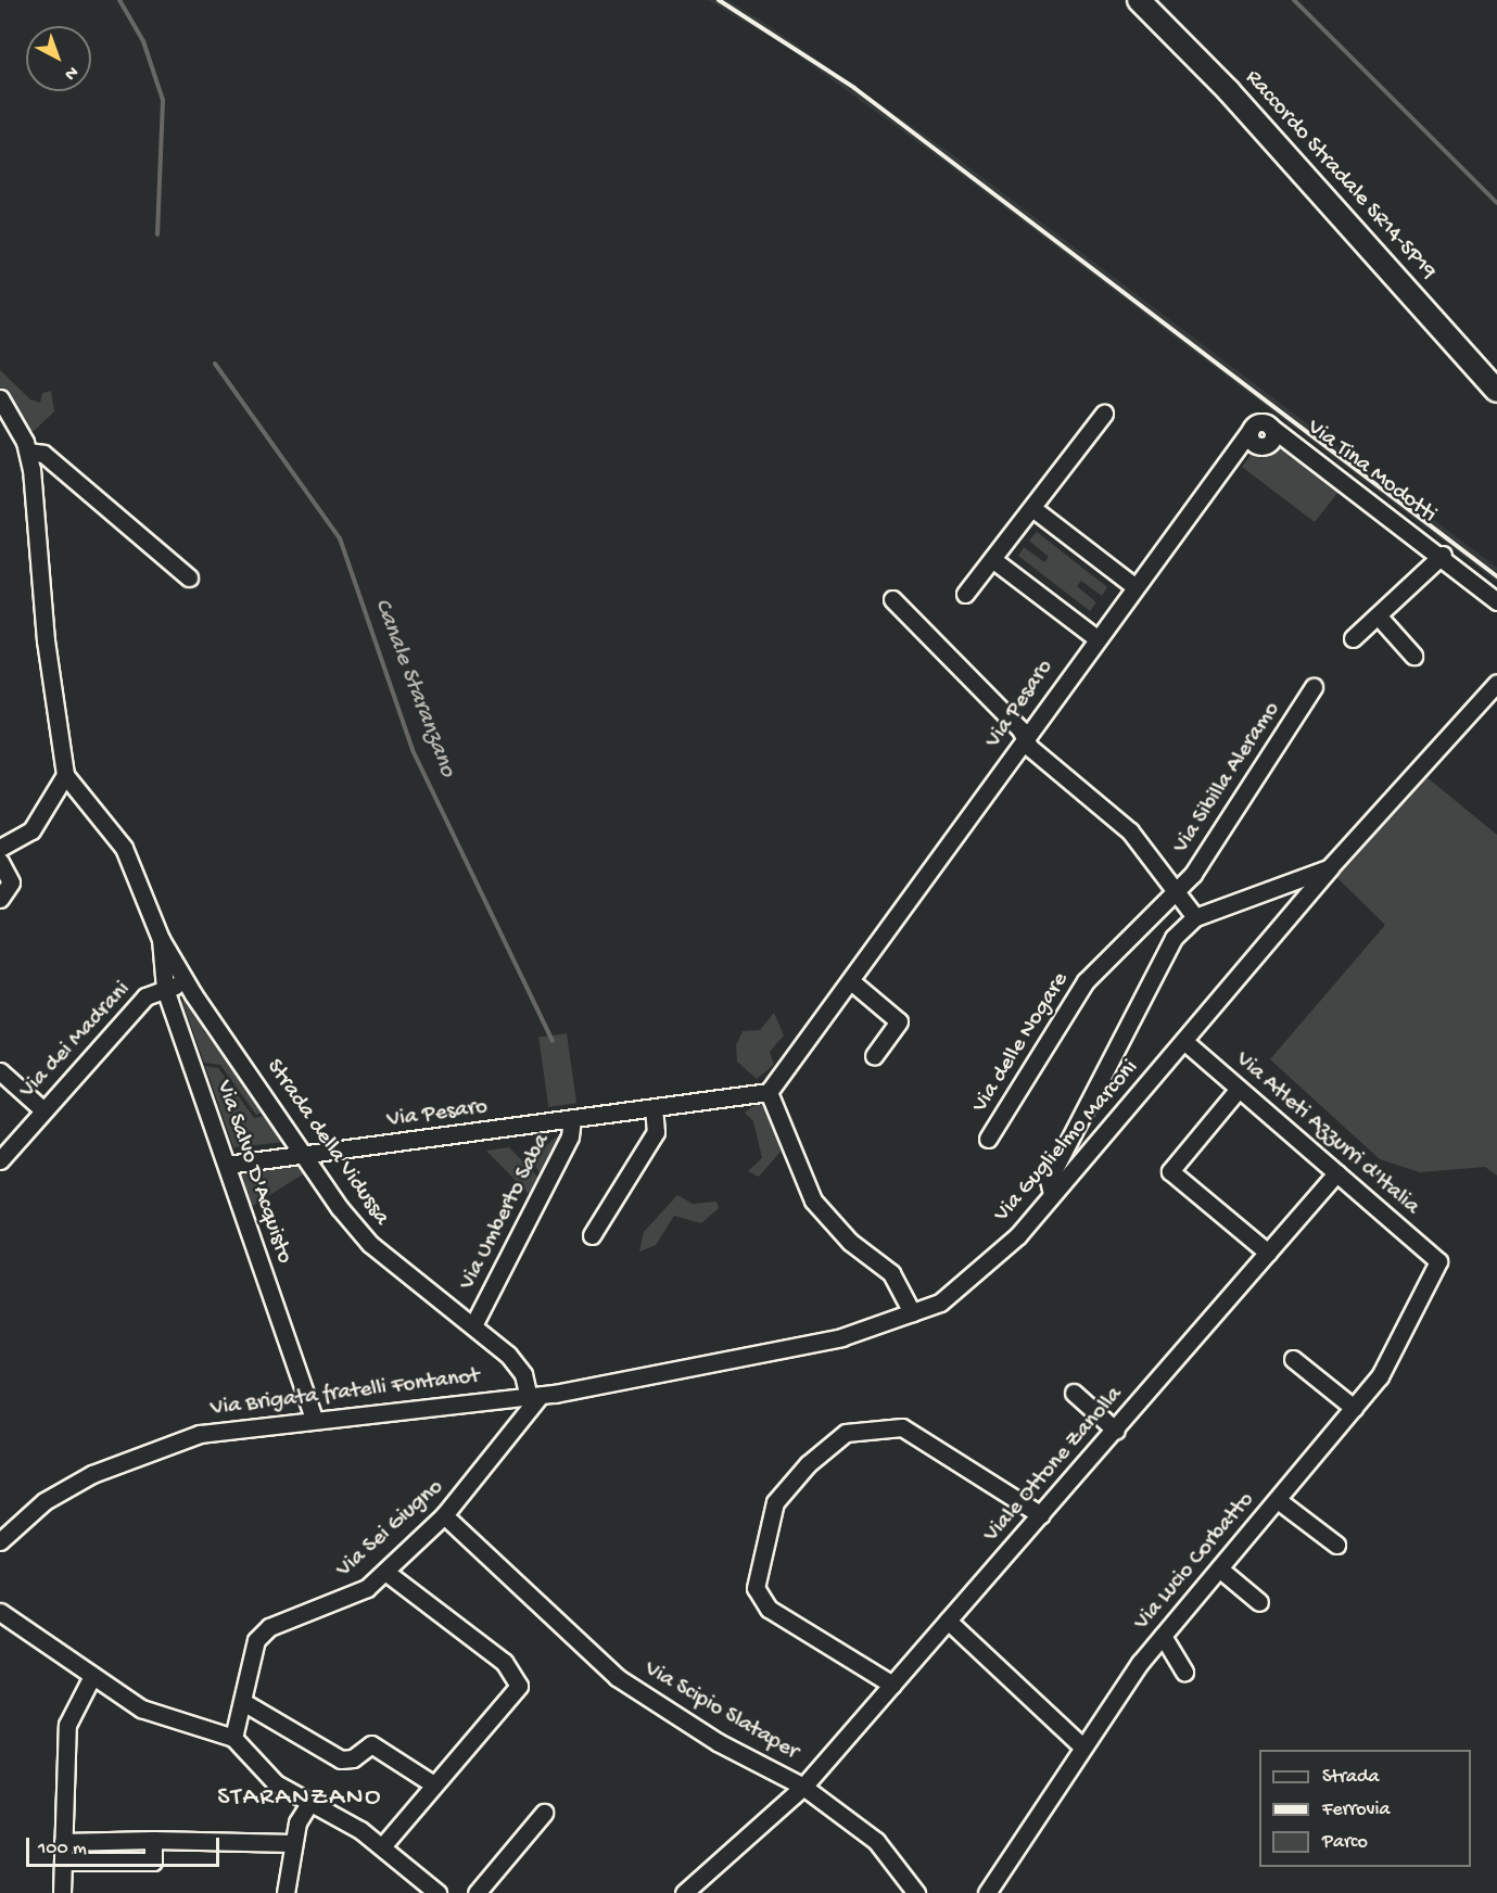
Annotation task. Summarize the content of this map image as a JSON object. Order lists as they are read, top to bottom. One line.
{"streets":{"main road":["Raccordo Stradale SR14-SP19"],"street":["Via Tina Modotti","Via Pesaro","Via Sibilla Aleramo","Via dei Madrani","Via delle Nogare","Via Atleti Azzurri d'Italia","Via Guglielmo Marconi","Strada della Vidussa","Via Salvo D'Acquisto","Via Umberto Saba","Via Brigata fratelli Fontanot","Viale Ottone Zanolla","Via Sei Giugno","Via Lucio Corbatto","Via Scipio Slataper"]},"crossings":[["Via Tina Modotti","Via Pesaro"],["Via Pesaro","Strada della Vidussa"],["Via Pesaro","Via Salvo D'Acquisto"],["Via Pesaro","Via Umberto Saba"],["Via Sibilla Aleramo","Via delle Nogare"],["Via dei Madrani","Via Salvo D'Acquisto"],["Via Atleti Azzurri d'Italia","Via Guglielmo Marconi"],["Via Atleti Azzurri d'Italia","Viale Ottone Zanolla"],["Via Atleti Azzurri d'Italia","Via Lucio Corbatto"],["Via Guglielmo Marconi","Strada della Vidussa"],["Via Guglielmo Marconi","Via Brigata fratelli Fontanot"],["Via Guglielmo Marconi","Via Sei Giugno"],["Strada della Vidussa","Via Salvo D'Acquisto"],["Strada della Vidussa","Via Umberto Saba"],["Strada della Vidussa","Via Brigata fratelli Fontanot"],["Strada della Vidussa","Via Sei Giugno"],["Via Salvo D'Acquisto","Via Brigata fratelli Fontanot"],["Via Brigata fratelli Fontanot","Via Sei Giugno"],["Viale Ottone Zanolla","Via Scipio Slataper"],["Via Sei Giugno","Via Scipio Slataper"]],"districts":["STARANZANO"],"water":["Canale Staranzano"],"legend":["Strada","Ferrovia","Parco"],"scale_bar":"100 m","north":"bottom right"}
